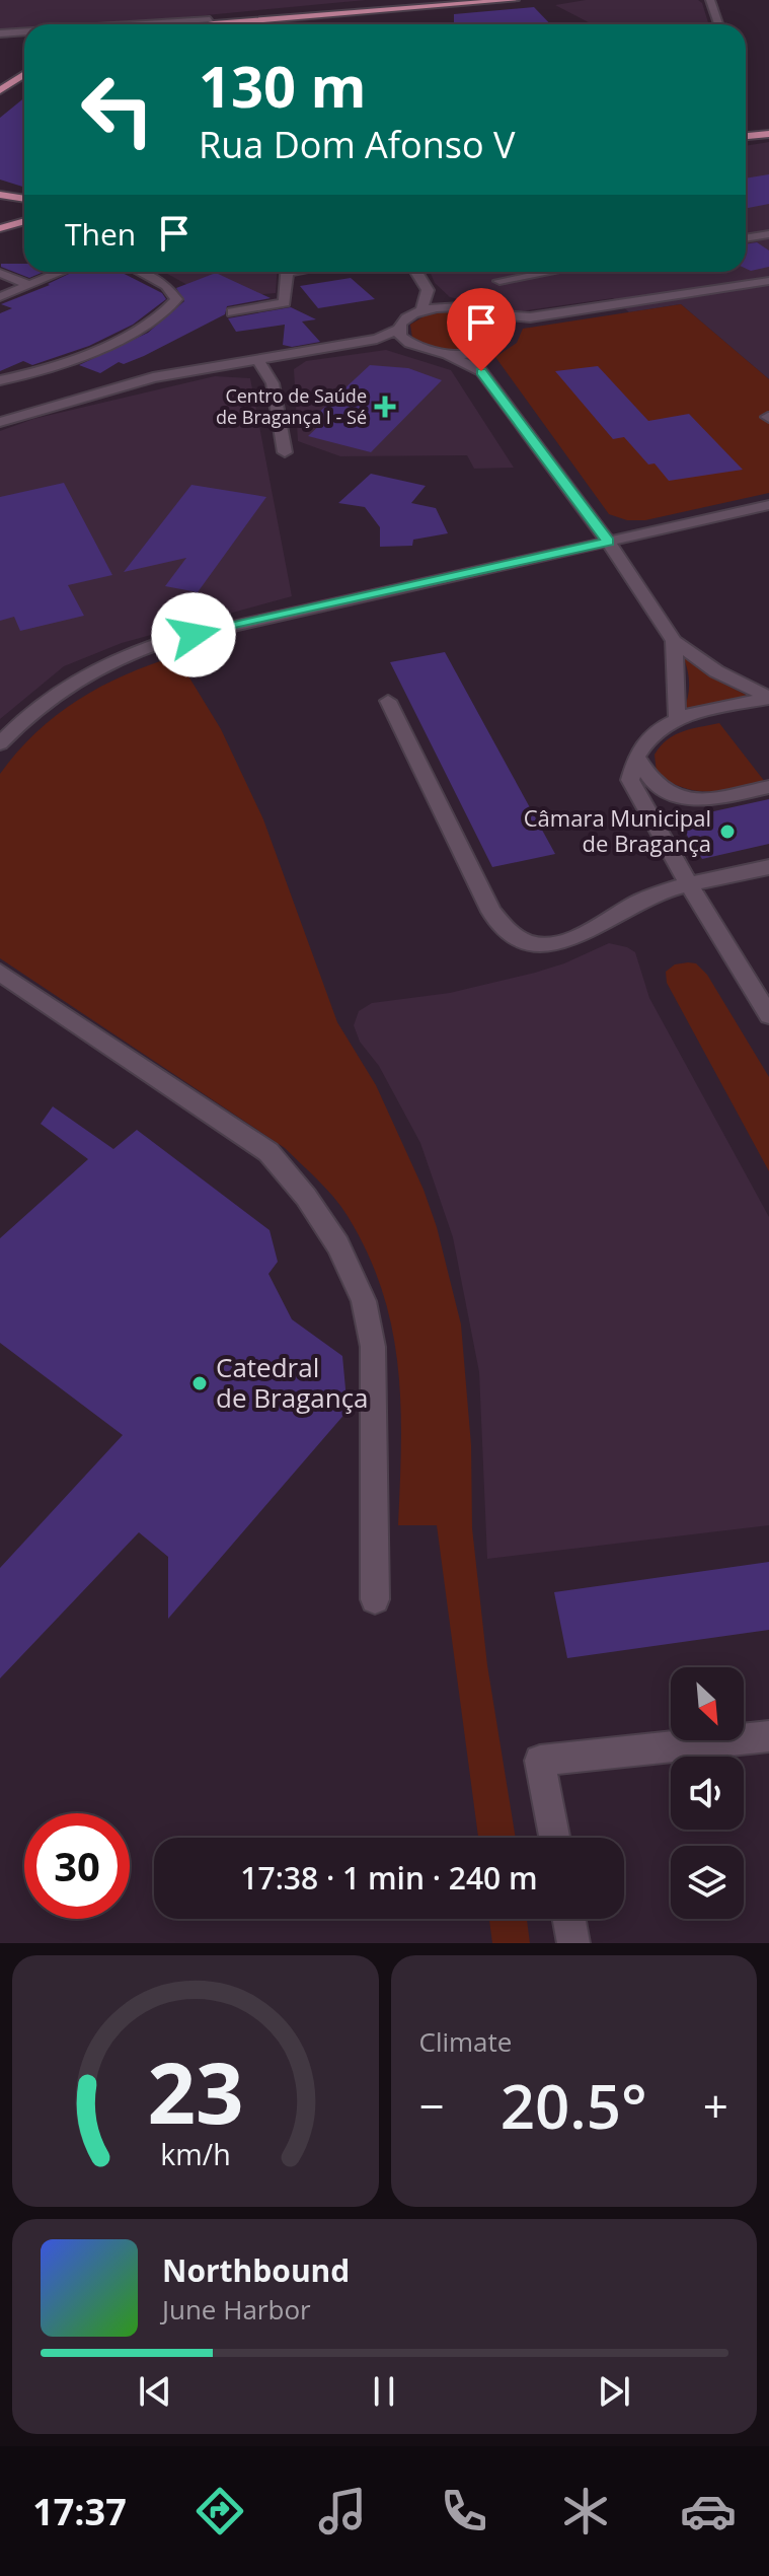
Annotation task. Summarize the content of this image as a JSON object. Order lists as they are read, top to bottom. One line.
{"places":{"health":["Centro de Saúde de Bragança I - Sé"],"other":["Câmara Municipal de Bragança","Catedral de Bragança"]},"north":"bottom right","page":{"turn":["130 m","Rua Dom Afonso V"],"then":"Then","limit":"30","trip":"17:38 · 1 min · 240 m","tile":"Climate","heat":["−","20.5°","+"],"song":["Northbound","June Harbor"],"tabs":"17:37","gauge":["23","km/h"]}}
